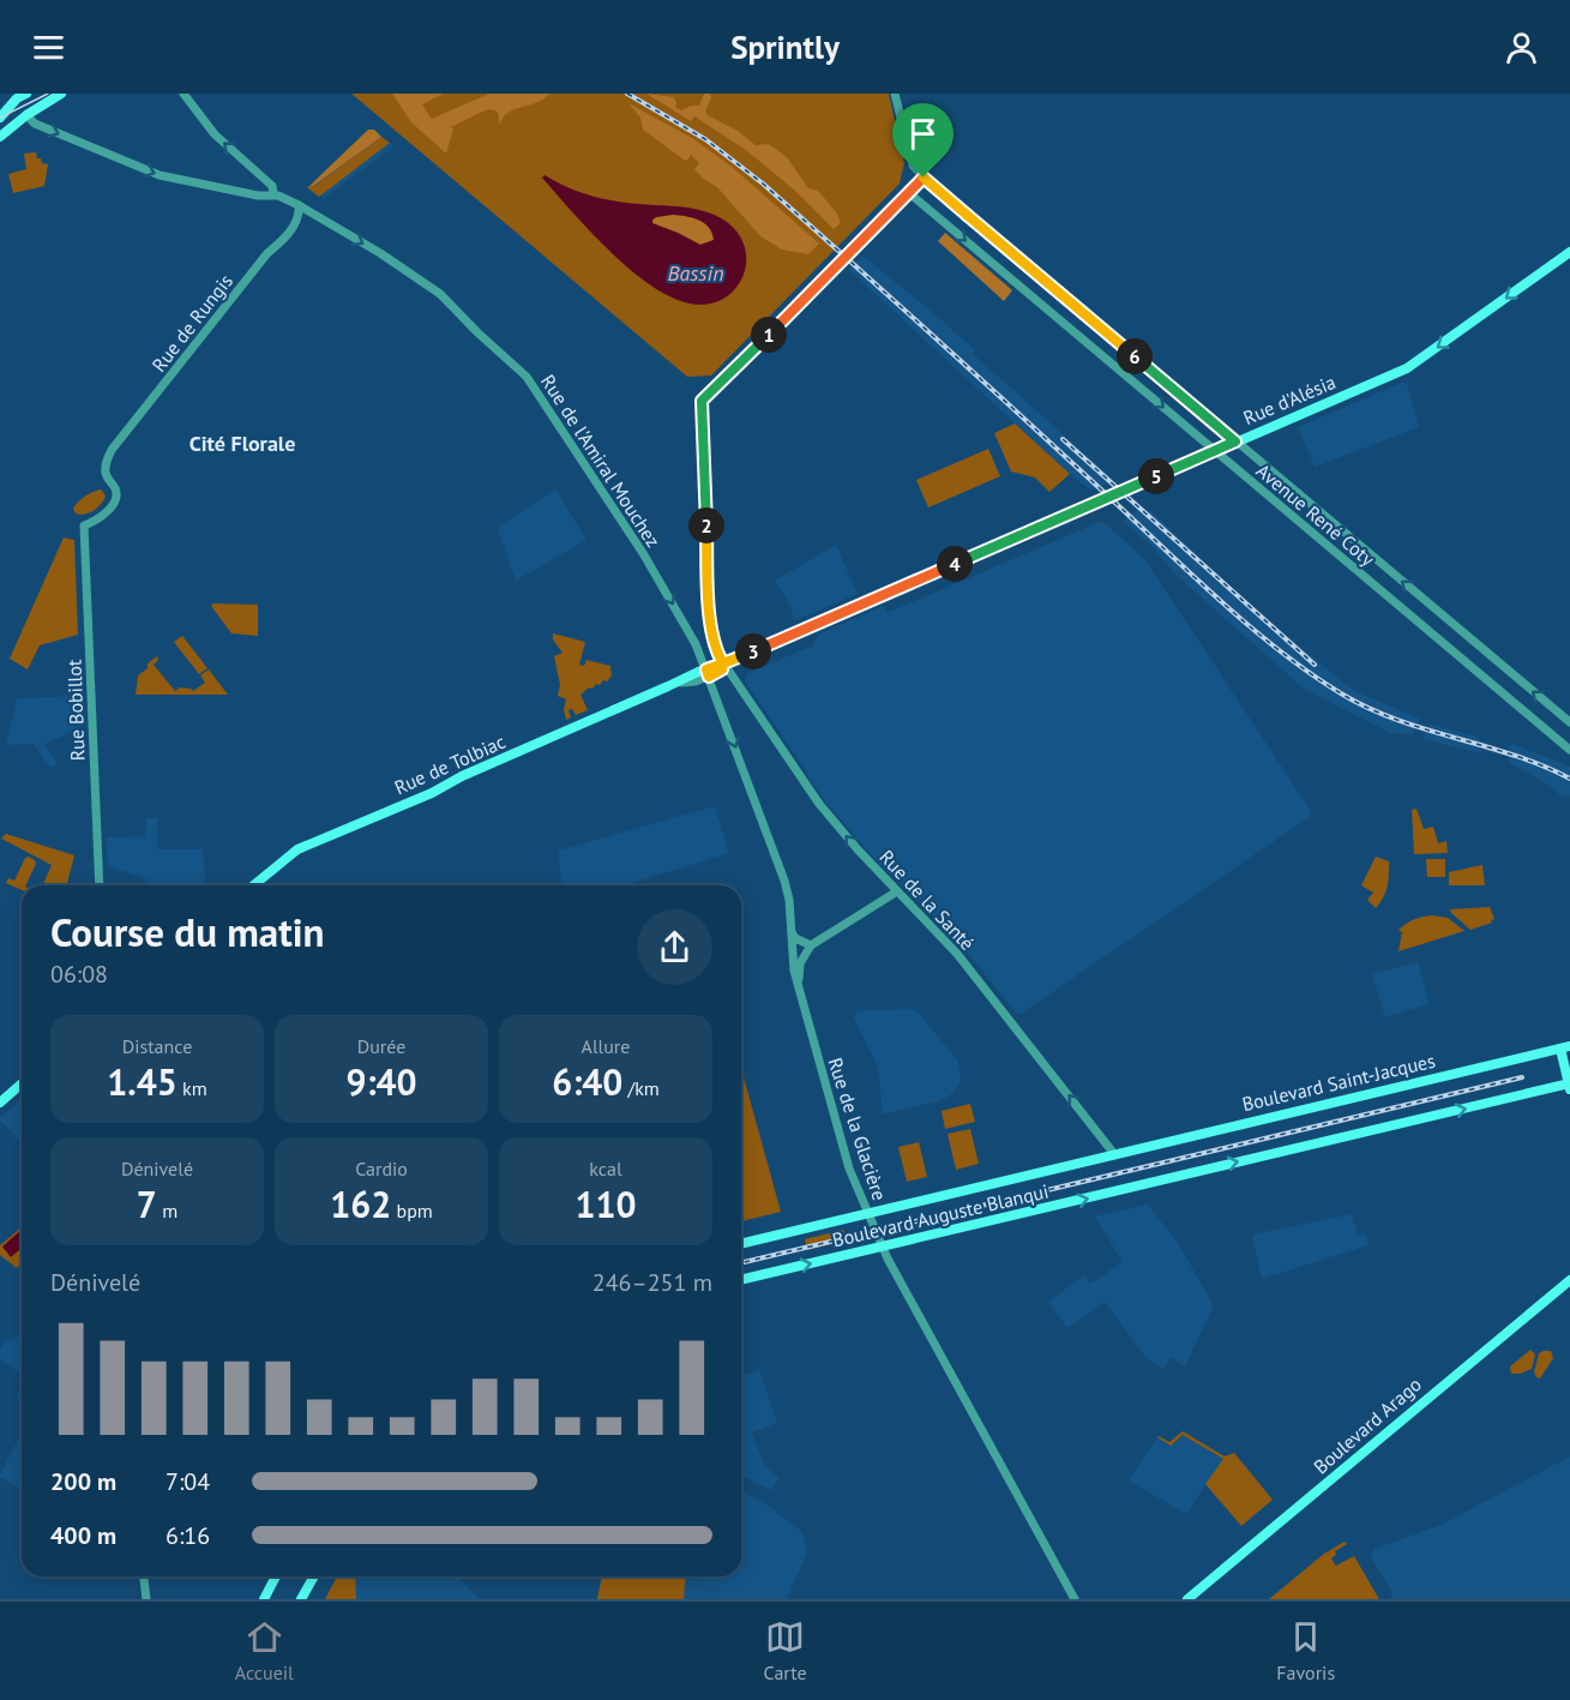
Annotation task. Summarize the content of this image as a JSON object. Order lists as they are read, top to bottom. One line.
{"streets":{"main road":["Rue d'Alésia","Rue de Tolbiac","Boulevard Saint-Jacques","Boulevard Auguste Blanqui","Boulevard Arago"],"street":["Rue de Rungis","Rue de l'Amiral Mouchez","Avenue René Coty","Rue Bobillot","Rue de la Santé","Rue de la Glacière"]},"crossings":[["Rue de Rungis","Rue de l'Amiral Mouchez"],["Rue de Rungis","Rue Bobillot"],["Rue d'Alésia","Rue de l'Amiral Mouchez"],["Rue d'Alésia","Avenue René Coty"],["Rue d'Alésia","Rue de Tolbiac"],["Rue d'Alésia","Rue de la Santé"],["Rue d'Alésia","Rue de la Glacière"],["Rue de l'Amiral Mouchez","Rue de Tolbiac"],["Rue de l'Amiral Mouchez","Rue de la Glacière"],["Avenue René Coty","Rue de la Santé"],["Rue de Tolbiac","Rue de la Glacière"],["Rue de la Santé","Boulevard Saint-Jacques"],["Rue de la Santé","Boulevard Auguste Blanqui"],["Boulevard Saint-Jacques","Boulevard Auguste Blanqui"],["Rue de la Glacière","Boulevard Auguste Blanqui"]],"one_way":["Rue d'Alésia","Rue de l'Amiral Mouchez","Rue de la Santé"],"districts":["Cité Florale"],"water":["Bassin"],"page":{"header":"Sprintly","pins":["1","6","5","2","4","3"],"heading":["Course du matin","06:08"],"stats":[["Distance","1.45 km"],["Durée","9:40"],["Allure","6:40 /km"],["Dénivelé","7 m"],["Cardio","162 bpm"],["kcal","110"]],"chart":["Dénivelé","246–251 m"],"list":[{"name":"200 m","note":"7:04"},{"name":"400 m","note":"6:16"}],"tabs":["Accueil","Carte","Favoris"]}}
